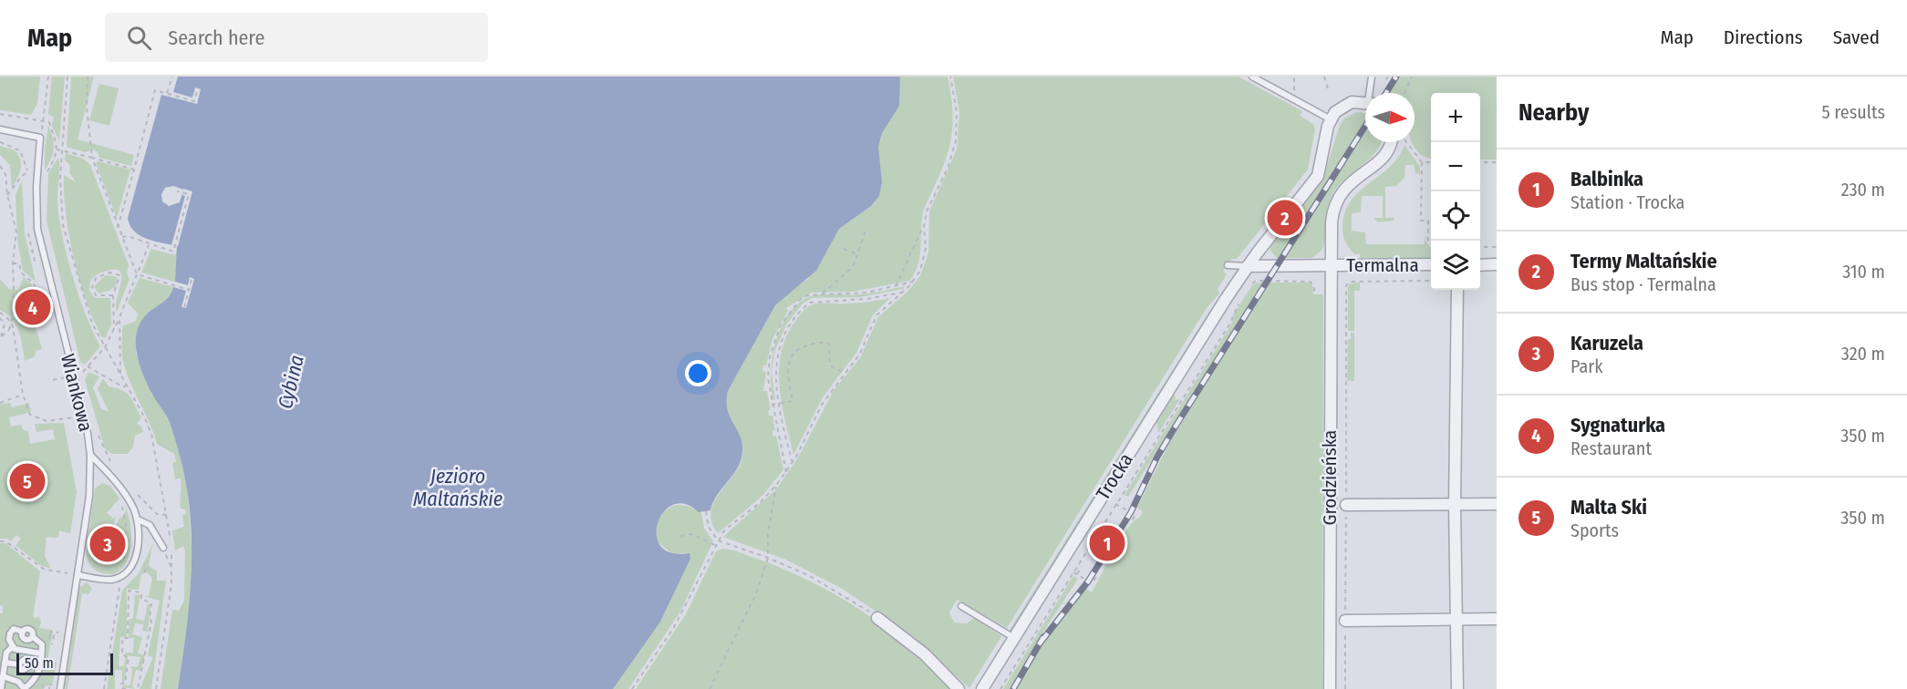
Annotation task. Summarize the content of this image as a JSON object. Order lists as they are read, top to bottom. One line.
{"streets":{"street":["Termalna","Trocka","Grodzieńska"],"lane":["Wiankowa"]},"crossings":[["Termalna","Trocka"],["Termalna","Grodzieńska"]],"water":["Cybina","Jezioro Maltańskie"],"scale_bar":"50 m","north":"right","page":{"header":"Map","search":"Search here","nav":["Map","Directions","Saved"],"heading":["Nearby","5 results"],"map_buttons":["+","−"],"list":[{"mark":"1","name":"Balbinka","note":"Station · Trocka","value":"230 m"},{"mark":"2","name":"Termy Maltańskie","note":"Bus stop · Termalna","value":"310 m"},{"mark":"3","name":"Karuzela","note":"Park","value":"320 m"},{"mark":"4","name":"Sygnaturka","note":"Restaurant","value":"350 m"},{"mark":"5","name":"Malta Ski","note":"Sports","value":"350 m"}],"pins":["2","4","5","1","3"],"scale":"50 m"}}
